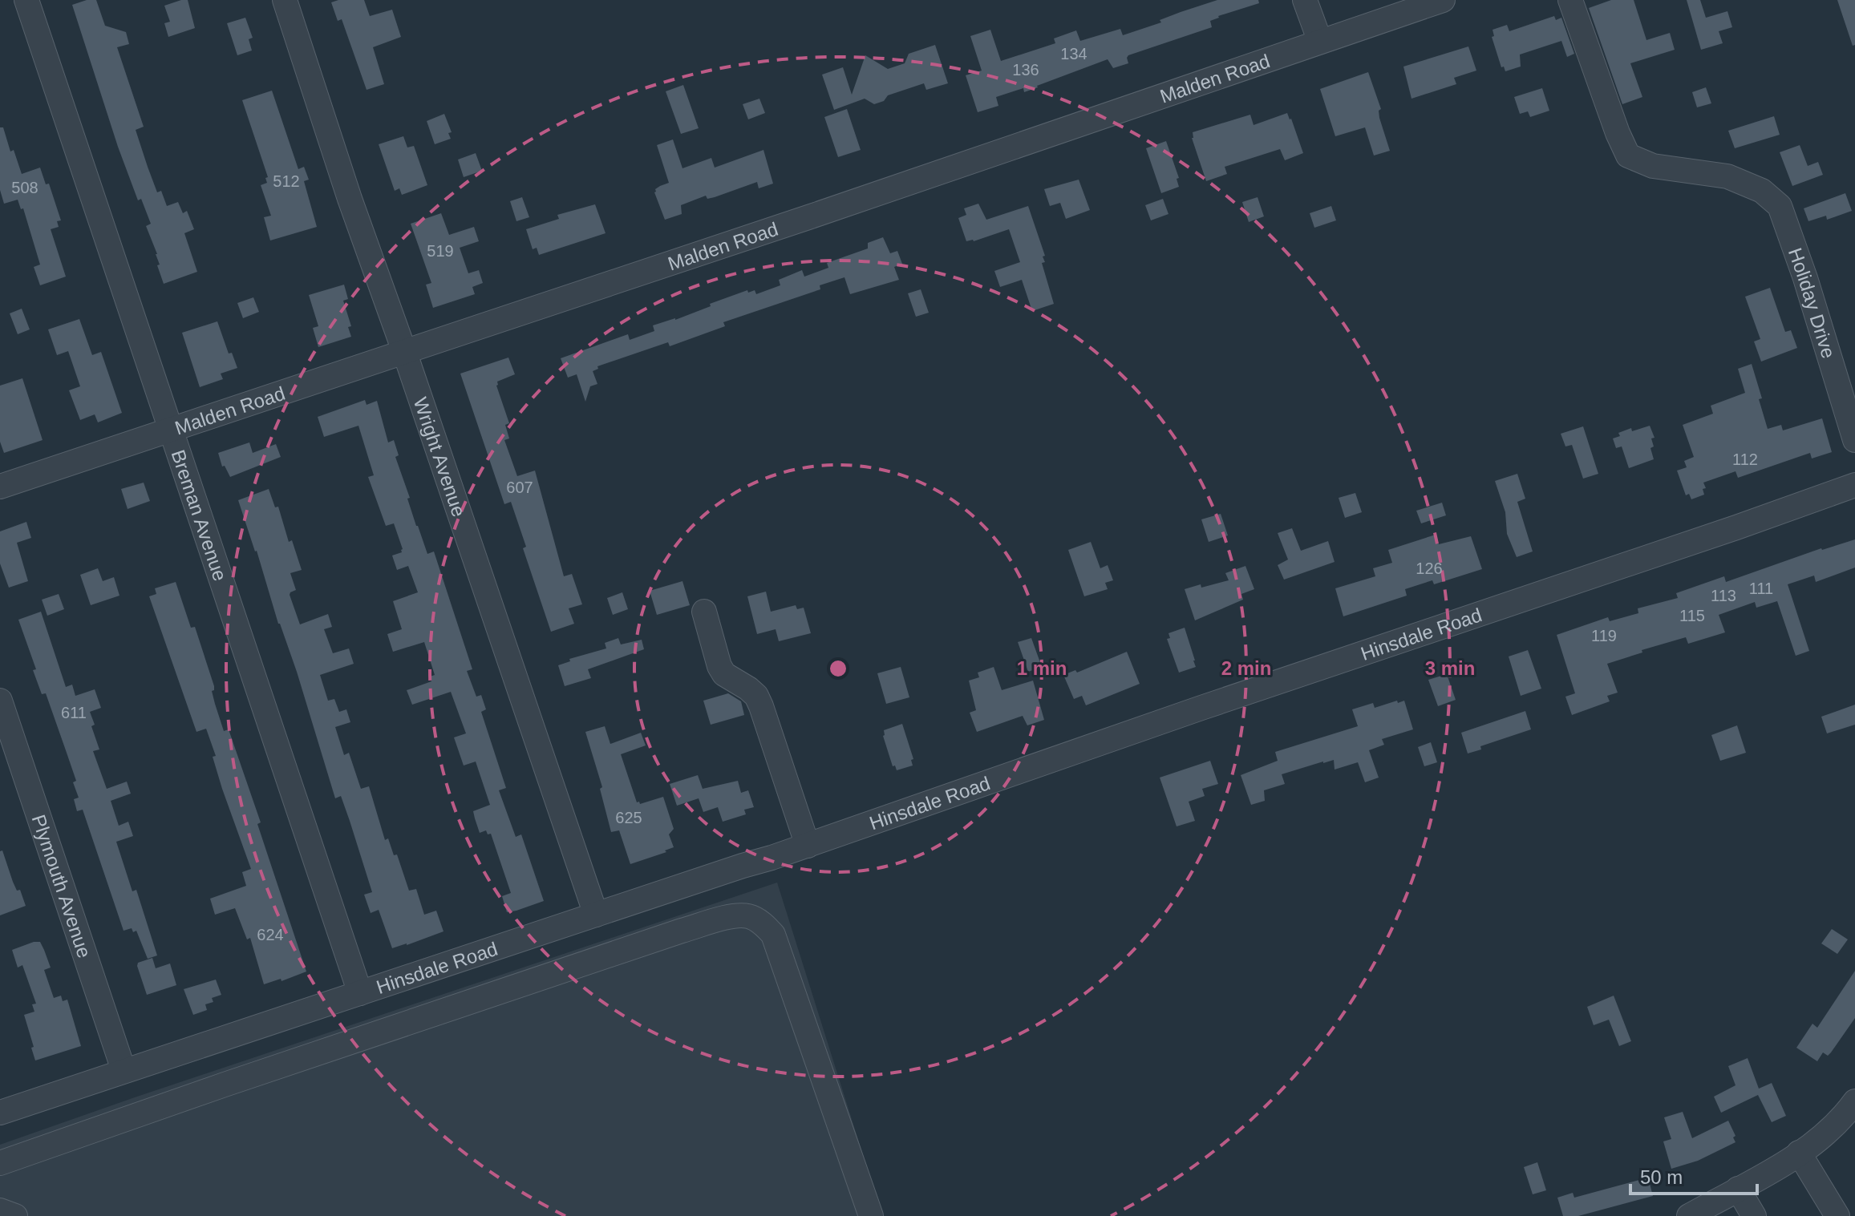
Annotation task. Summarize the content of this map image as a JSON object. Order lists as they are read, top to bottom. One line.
{"streets":{"street":["Malden Road","Holiday Drive","Wright Avenue","Breman Avenue","Hinsdale Road","Plymouth Avenue"]},"crossings":[["Malden Road","Wright Avenue"],["Malden Road","Breman Avenue"],["Wright Avenue","Hinsdale Road"],["Breman Avenue","Hinsdale Road"],["Hinsdale Road","Plymouth Avenue"]],"house_numbers":["134","136","512","508","519","112","607","126","111","113","115","119","611","625","624"],"scale_bar":"50 m","rings":["1 min","2 min","3 min"]}
